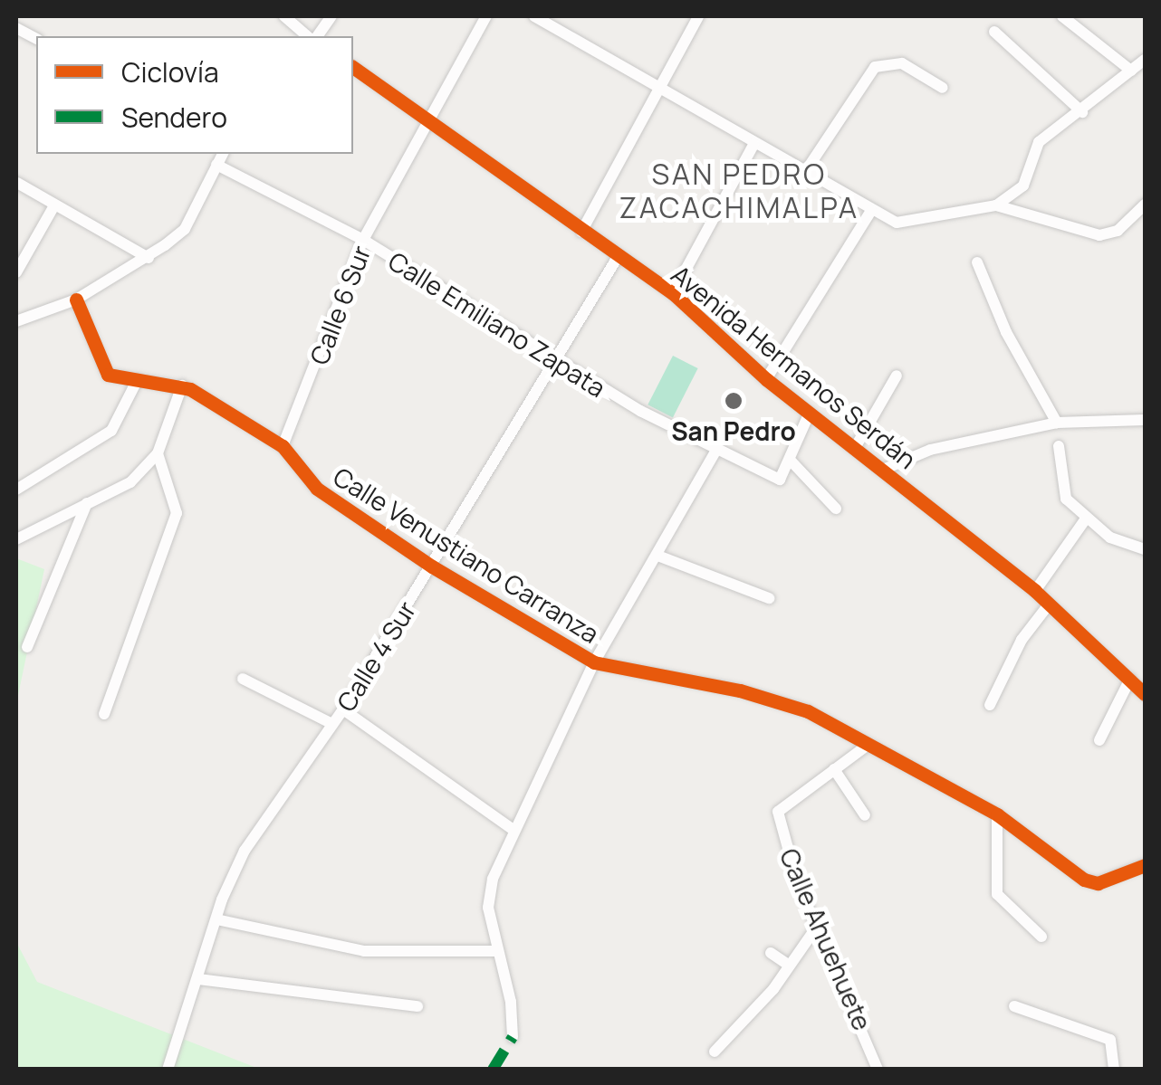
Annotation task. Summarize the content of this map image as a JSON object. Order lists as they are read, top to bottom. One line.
{"streets":{"street":["Calle 6 Sur","Calle Emiliano Zapata","Avenida Hermanos Serdán","Calle Venustiano Carranza","Calle 4 Sur","Calle Ahuehuete"]},"crossings":[["Calle 6 Sur","Calle Emiliano Zapata"],["Calle 6 Sur","Avenida Hermanos Serdán"],["Calle 6 Sur","Calle Venustiano Carranza"],["Calle Emiliano Zapata","Calle 4 Sur"],["Avenida Hermanos Serdán","Calle 4 Sur"],["Calle Venustiano Carranza","Calle 4 Sur"],["Calle Venustiano Carranza","Calle Ahuehuete"]],"districts":["SAN PEDRO ZACACHIMALPA"],"places":["San Pedro"],"legend":["Ciclovía","Sendero"]}
